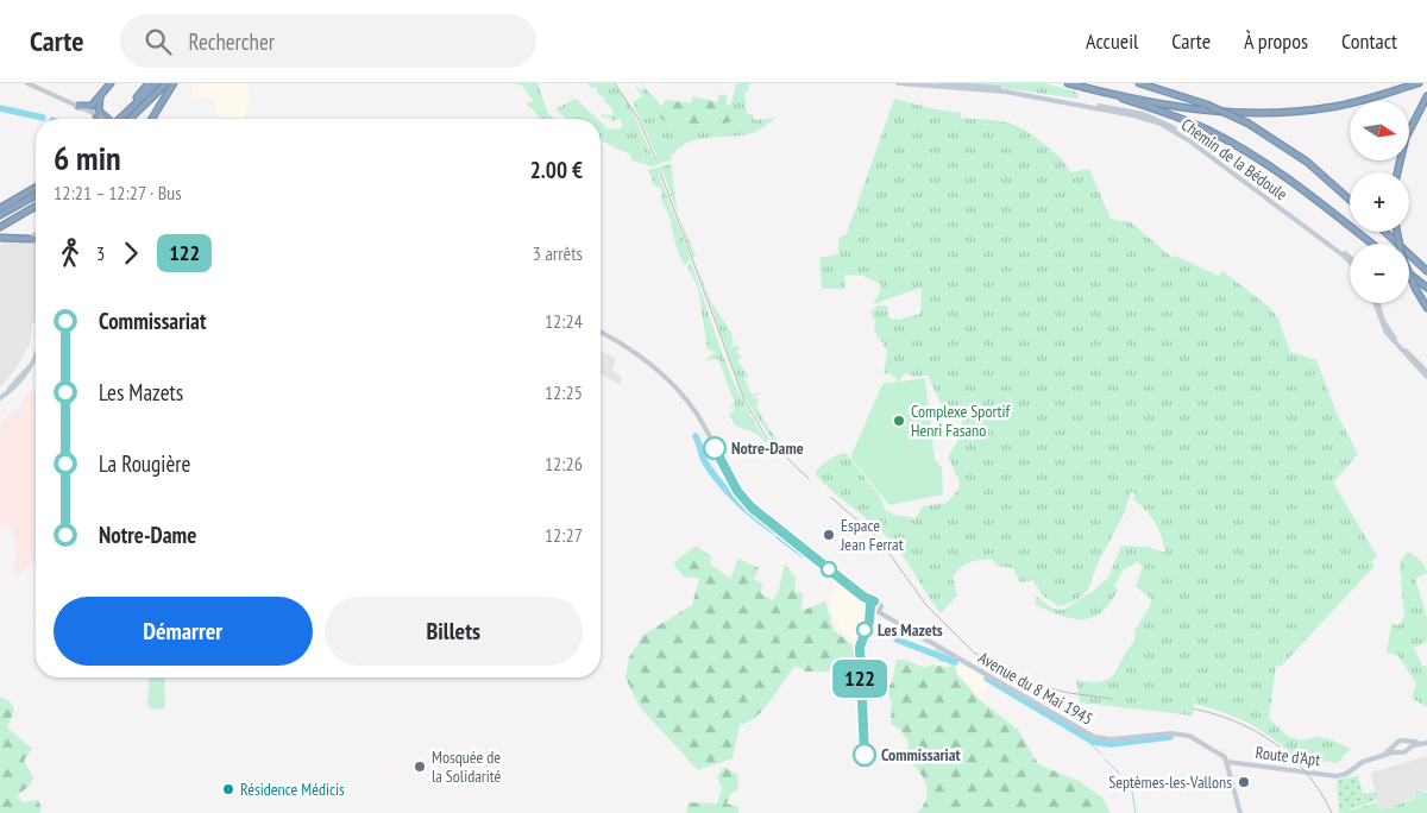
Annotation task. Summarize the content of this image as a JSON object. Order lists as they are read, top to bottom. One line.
{"streets":{"street":["Chemin de la Bédoule","Avenue du 8 Mai 1945","Route d'Apt"]},"crossings":[["Avenue du 8 Mai 1945","Route d'Apt"]],"places":["Complexe Sportif Henri Fasano","Notre-Dame","Espace Jean Ferrat","Les Mazets","Commissariat","Mosquée de la Solidarité","Septèmes-les-Vallons","Résidence Médicis"],"lines":["bus line 122"],"north":"right","page":{"header":"Carte","search":"Rechercher","nav":["Accueil","Carte","À propos","Contact"],"on_map":"122","map_buttons":["+","−"],"heading":["6 min","12:21 – 12:27 · Bus","2.00 €"],"legs":["3","122","3 arrêts"],"list":[{"name":"Commissariat","value":"12:24"},{"name":"Les Mazets","value":"12:25"},{"name":"La Rougière","value":"12:26"},{"name":"Notre-Dame","value":"12:27"}],"buttons":["Démarrer","Billets"]}}
